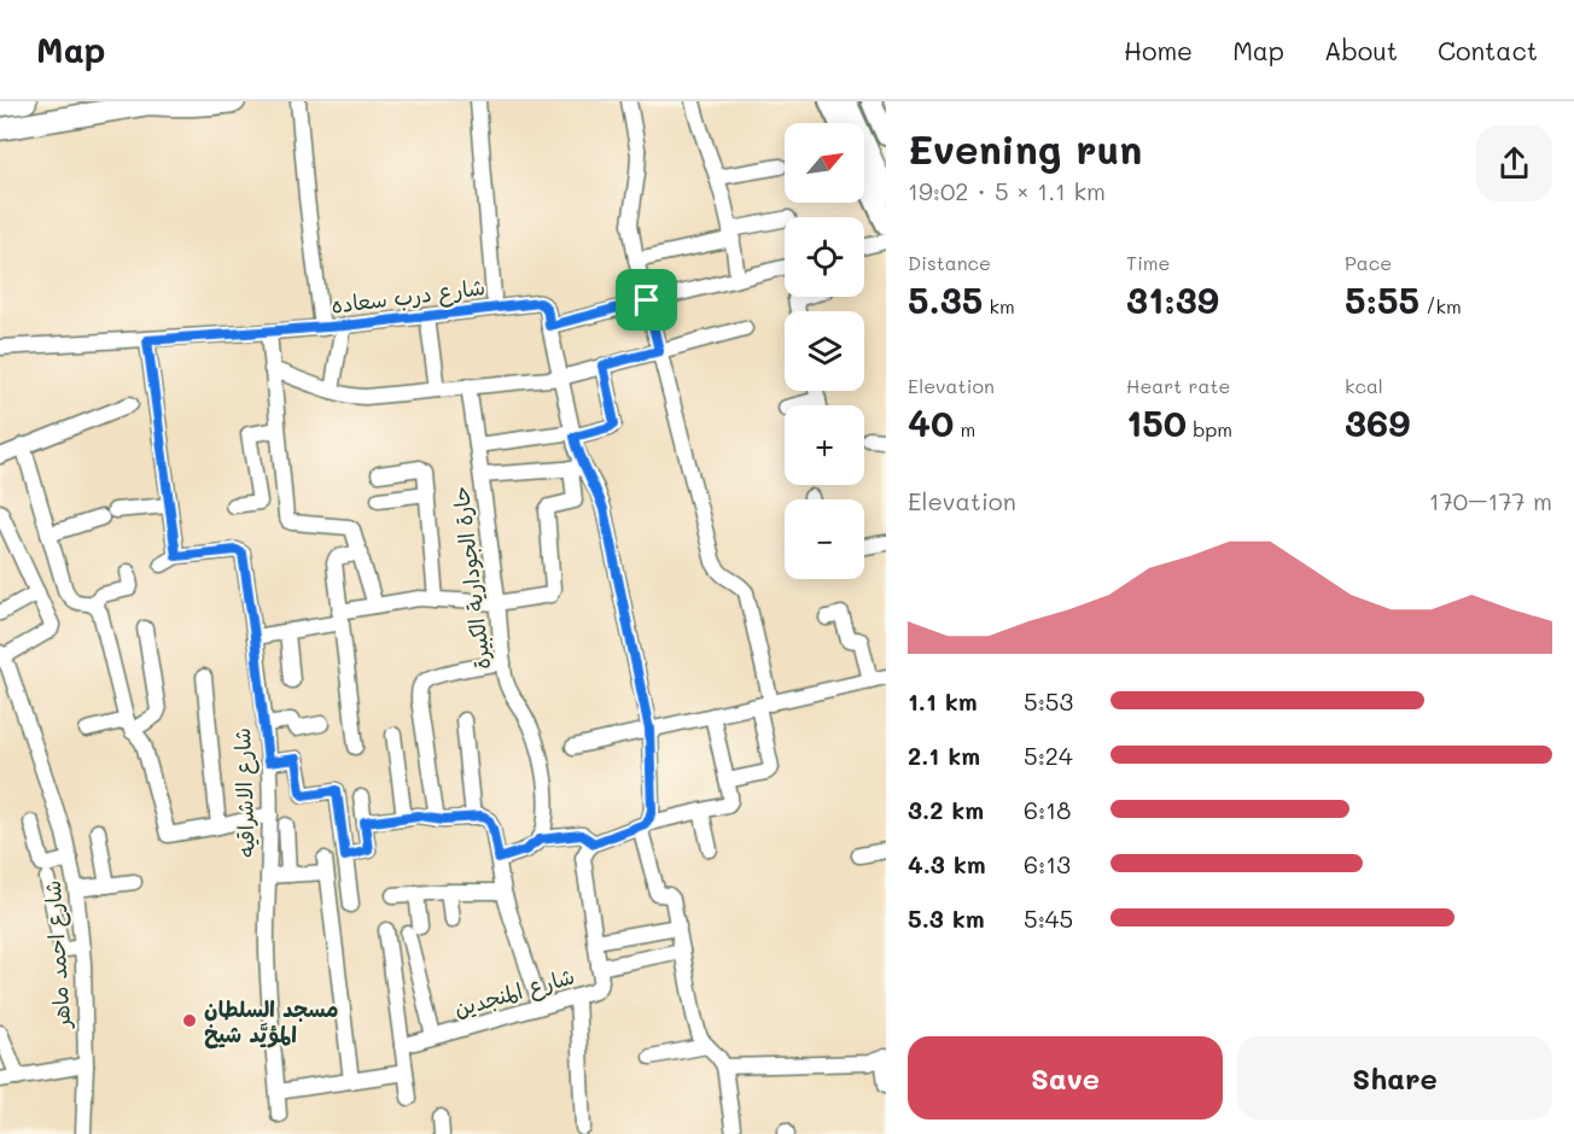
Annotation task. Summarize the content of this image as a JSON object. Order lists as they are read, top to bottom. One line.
{"streets":{"street":["شارع درب سعاده","حارة الجودارية الكبيرة","شارع الاشراقيه","شارع احمد ماهر","شارع المنجدين"]},"places":["مسجد السلطان المؤيَّد شيخ"],"north":"top right","page":{"header":"Map","nav":["Home","Map","About","Contact"],"heading":["Evening run","19:02 · 5 × 1.1 km"],"map_buttons":["+","−"],"stats":[["Distance","5.35 km"],["Time","31:39"],["Pace","5:55 /km"],["Elevation","40 m"],["Heart rate","150 bpm"],["kcal","369"]],"chart":["Elevation","170–177 m"],"list":[{"name":"1.1 km","note":"5:53"},{"name":"2.1 km","note":"5:24"},{"name":"3.2 km","note":"6:18"},{"name":"4.3 km","note":"6:13"},{"name":"5.3 km","note":"5:45"}],"buttons":["Save","Share"]}}
